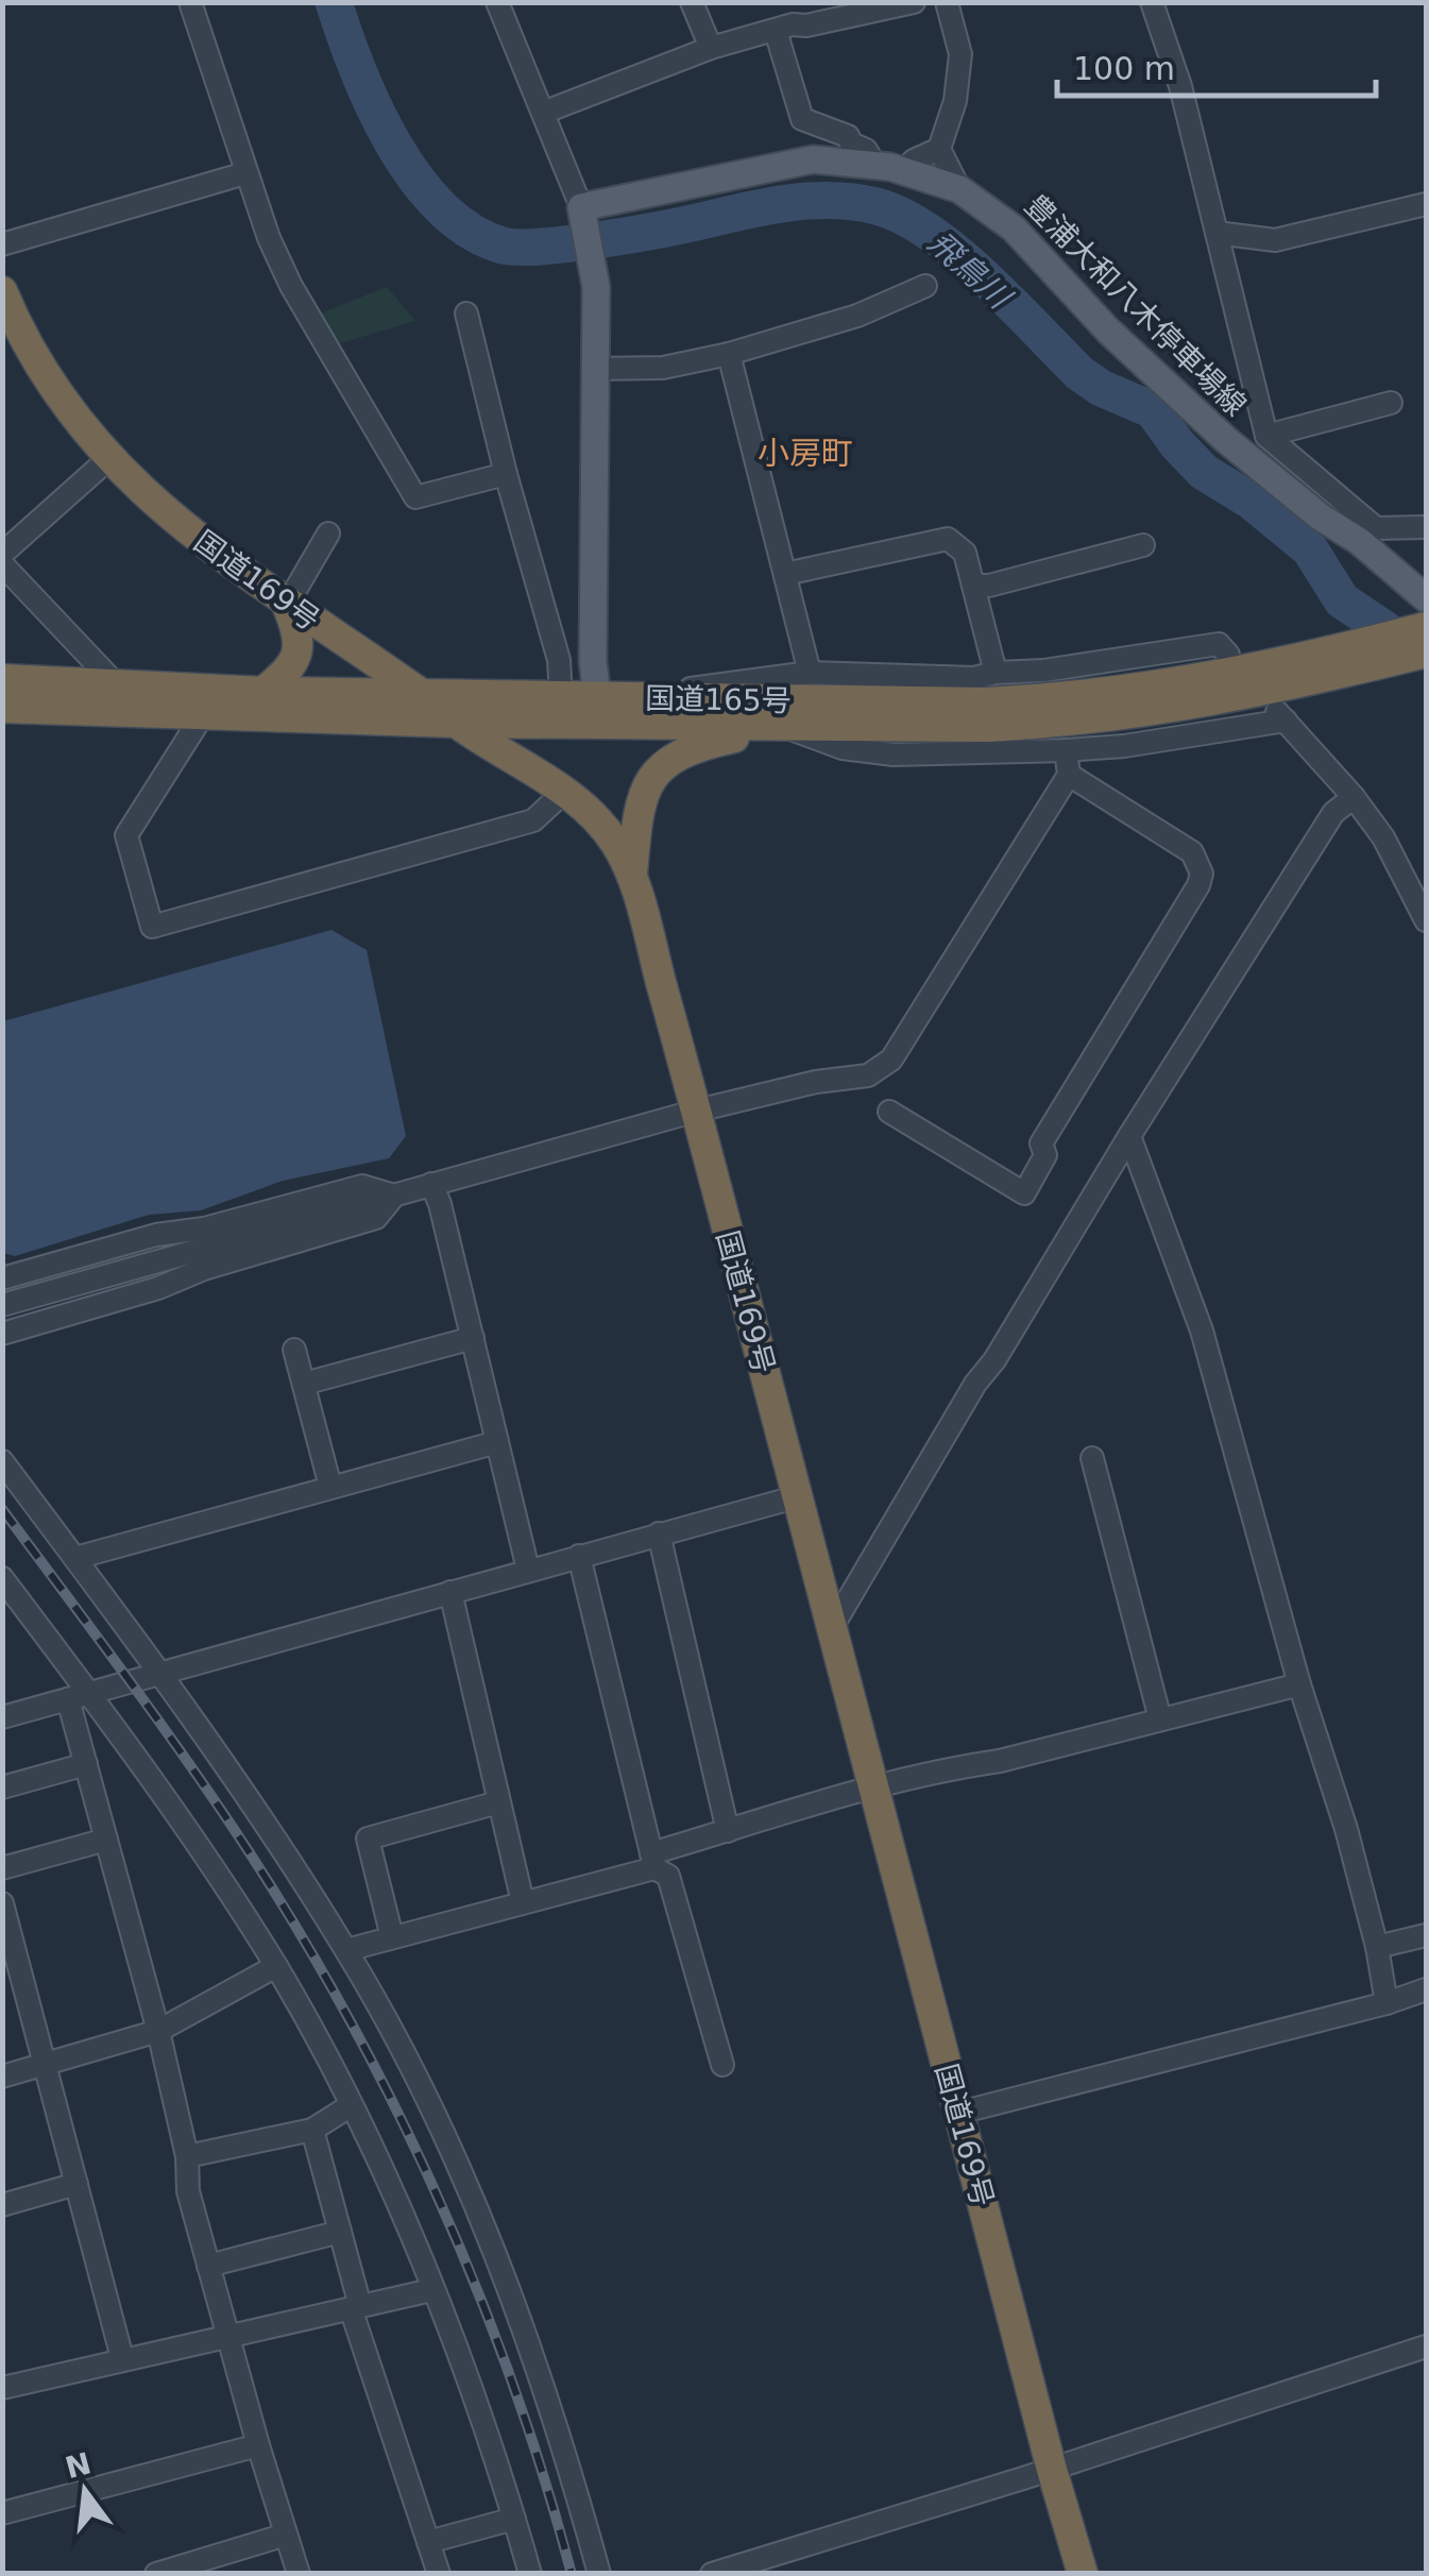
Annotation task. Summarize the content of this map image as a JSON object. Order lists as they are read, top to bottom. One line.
{"streets":{"highway":["国道169号","国道165号"],"main road":["豊浦大和八木停車場線"]},"crossings":[["国道169号","国道165号"]],"districts":["小房町"],"water":["飛鳥川"],"scale_bar":"100 m","north":"top"}
